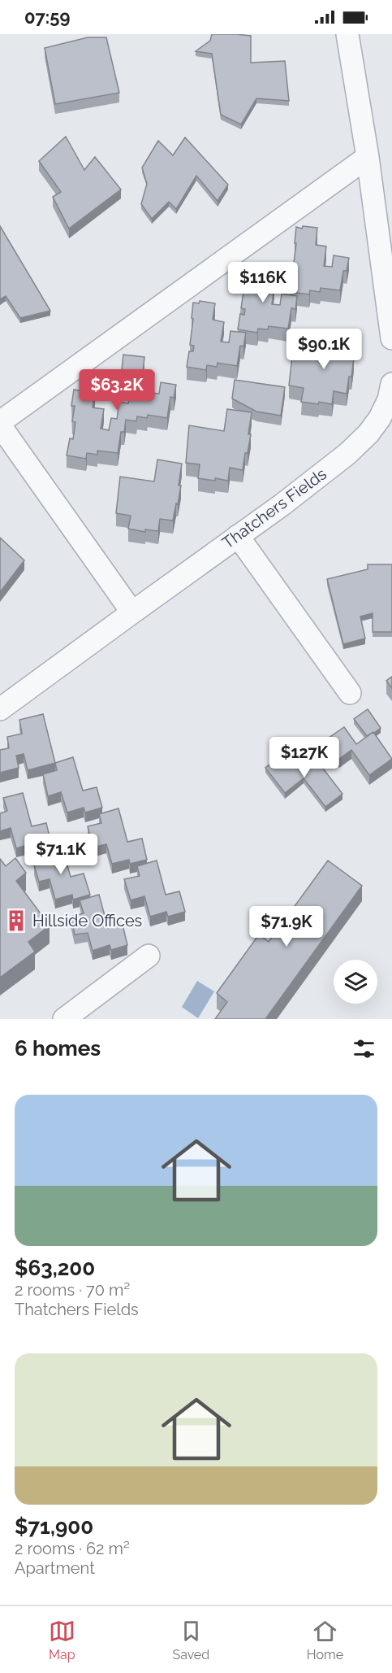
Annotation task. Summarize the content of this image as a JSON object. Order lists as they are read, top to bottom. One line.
{"streets":{"street":["Thatchers Fields"]},"places":{"building":["Hillside Offices"]},"page":{"status":"07:59","price":["$116K","$90.1K","$63.2K","$127K","$71.1K","$71.9K"],"heading":"6 homes","list":[{"name":"$63,200","note":"2 rooms · 70 m² · Thatchers Fields"},{"name":"$71,900","note":"2 rooms · 62 m² · Apartment"}],"tabs":["Map","Saved","Home"]}}
